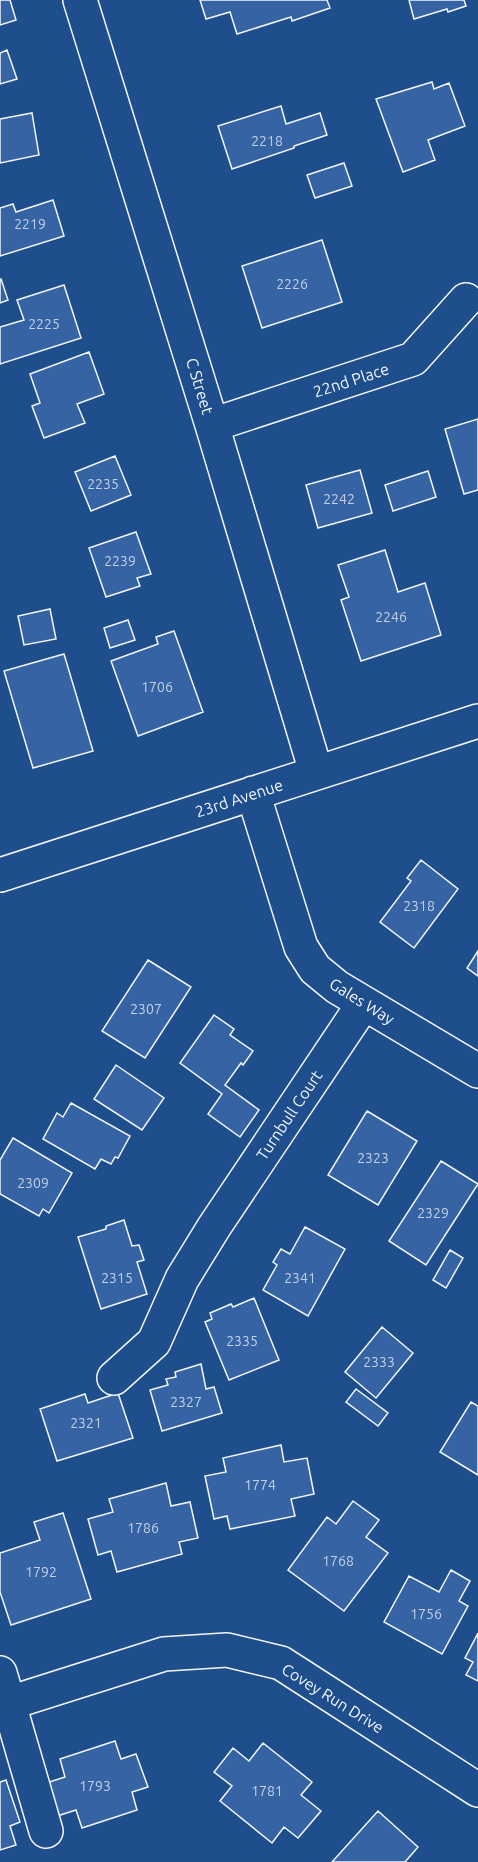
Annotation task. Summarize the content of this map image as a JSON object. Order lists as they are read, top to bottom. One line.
{"streets":{"street":["22nd Place","C Street","23rd Avenue","Gales Way","Turnbull Court","Covey Run Drive"]},"crossings":[["22nd Place","C Street"],["C Street","23rd Avenue"],["23rd Avenue","Gales Way"],["Gales Way","Turnbull Court"]],"house_numbers":["2218","2219","2226","2225","2235","2242","2239","2246","1706","2318","2307","2323","2309","2329","2315","2341","2335","2333","2327","2321","1774","1786","1768","1792","1756","1793","1781"]}
